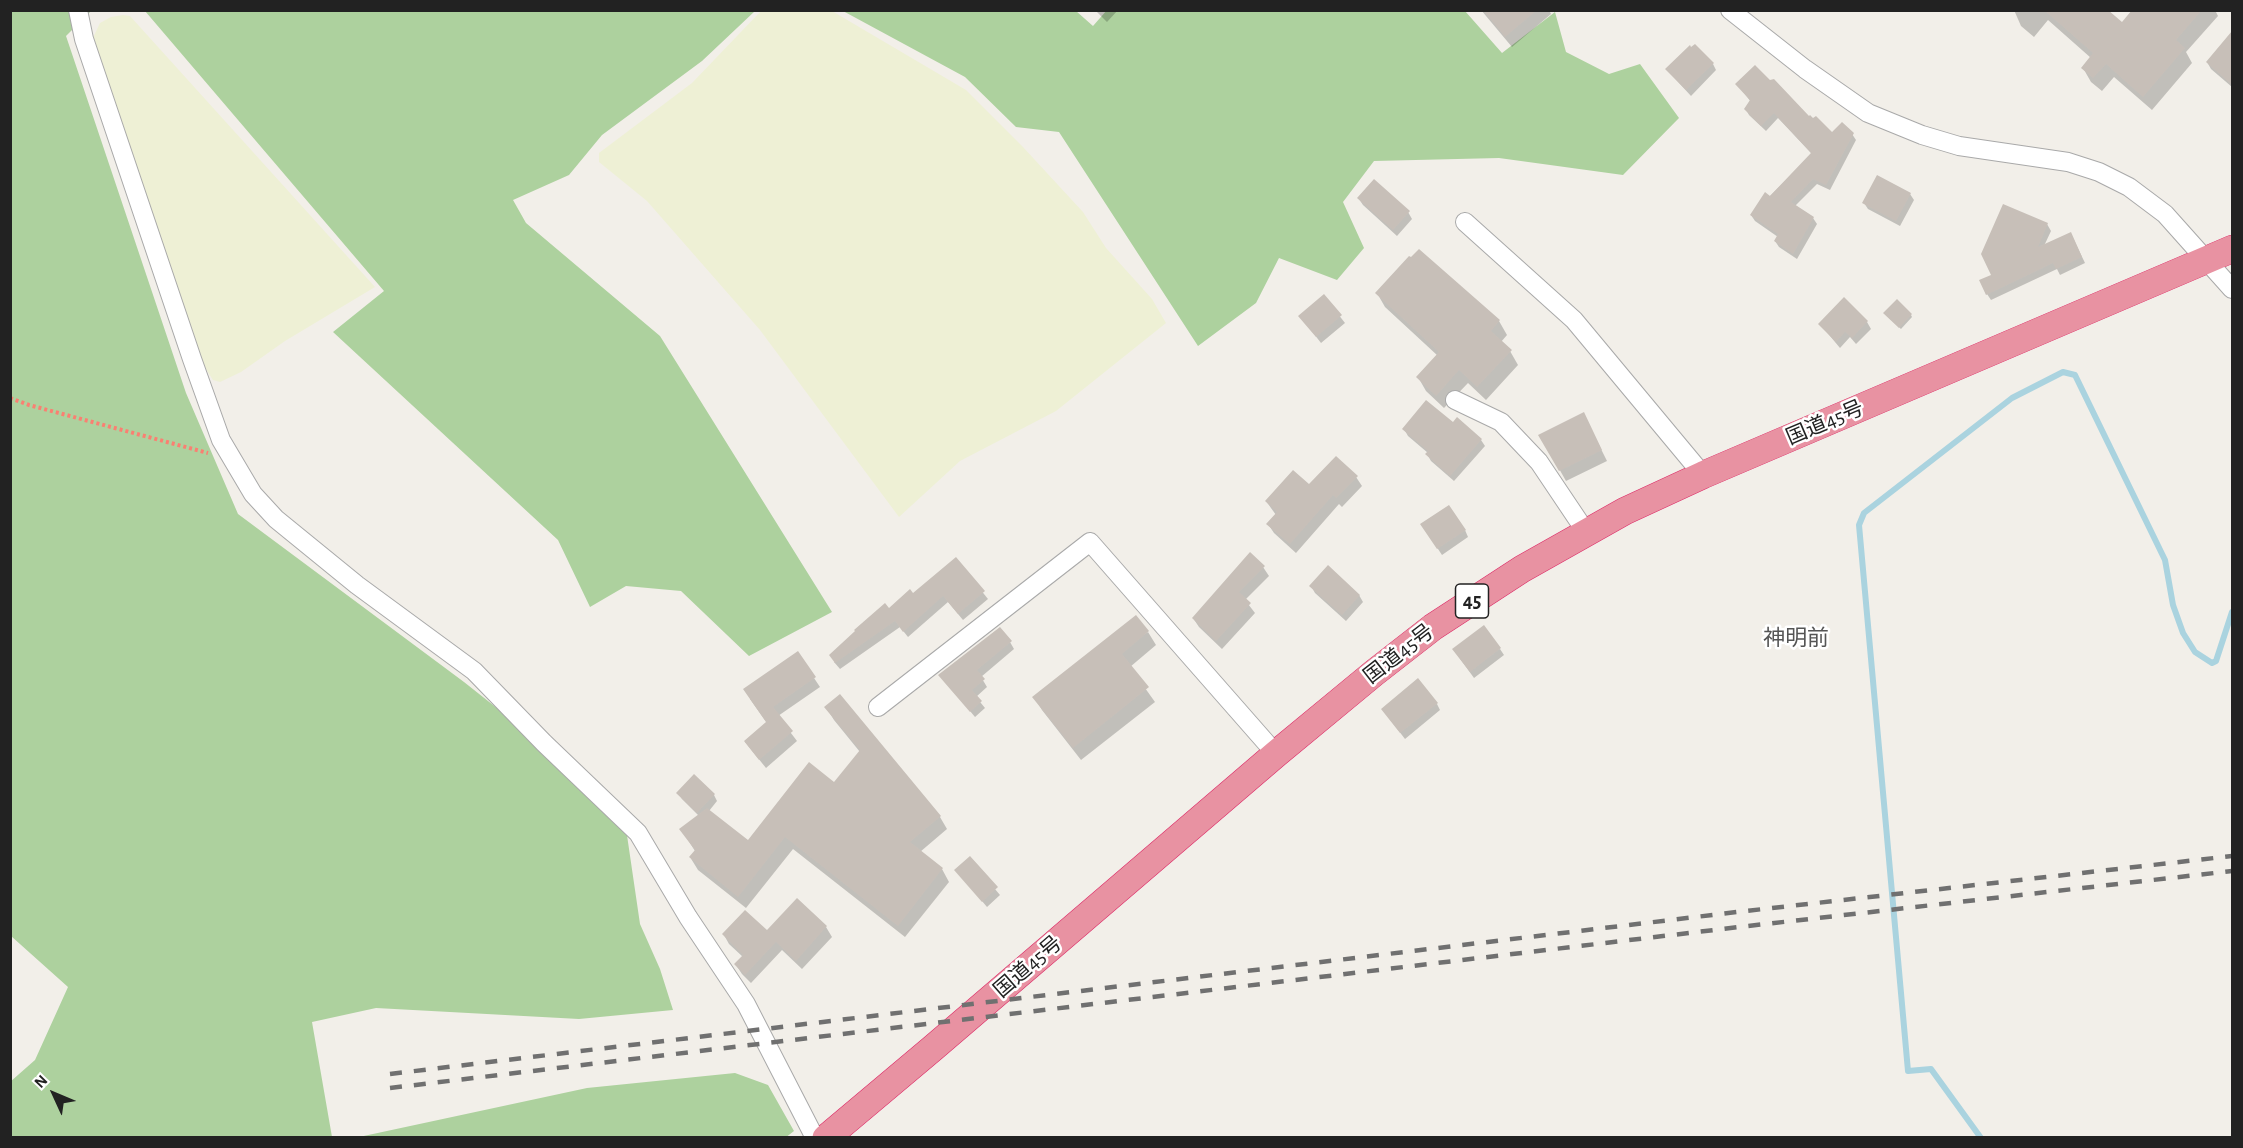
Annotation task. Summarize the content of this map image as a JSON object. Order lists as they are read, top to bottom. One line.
{"streets":{"highway":["国道45号","45"]},"districts":["神明前"],"north":"top left"}
